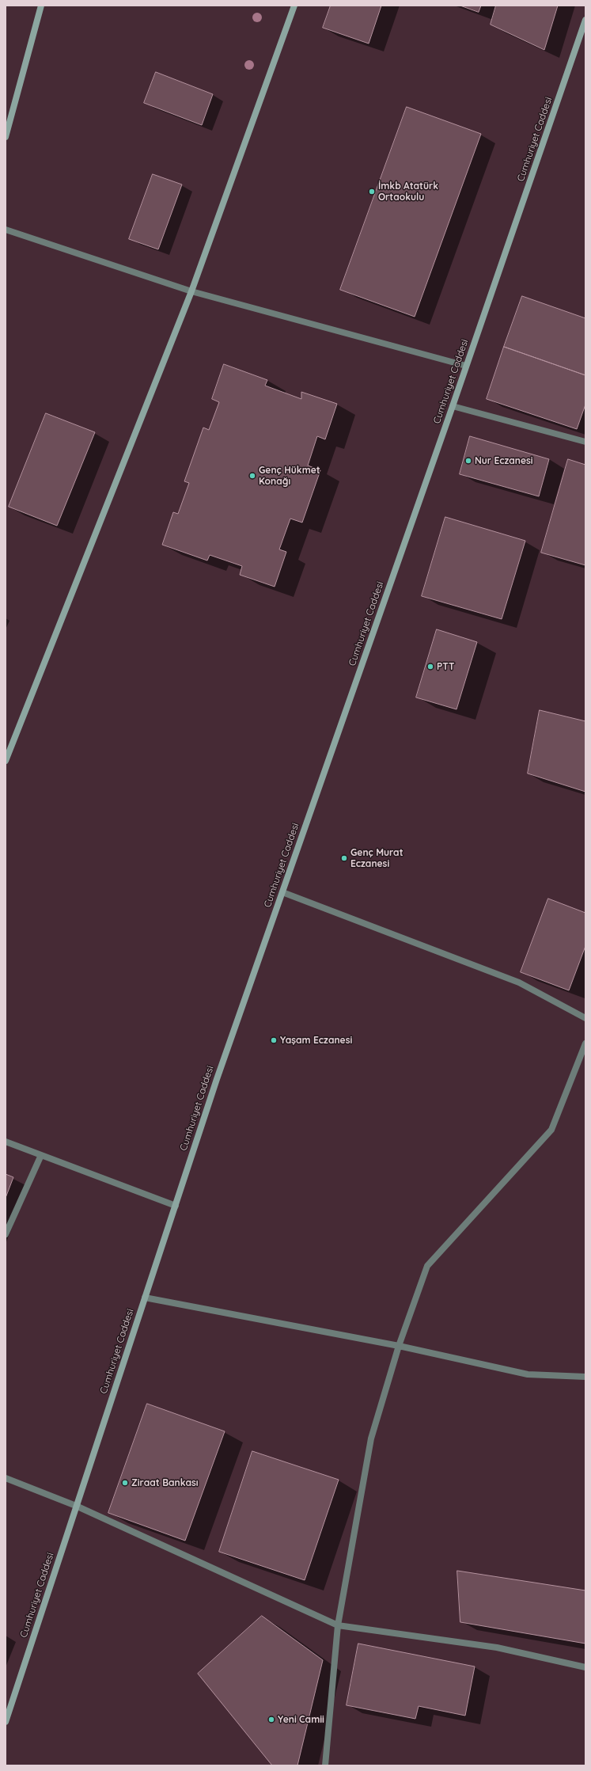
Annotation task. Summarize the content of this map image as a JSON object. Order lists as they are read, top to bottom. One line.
{"streets":{"main road":["Cumhuriyet Caddesi"]},"places":["İmkb Atatürk Ortaokulu","Nur Eczanesi","Genç Hükmet Konağı","PTT","Genç Murat Eczanesi","Yaşam Eczanesi","Ziraat Bankası","Yeni Camii"]}
